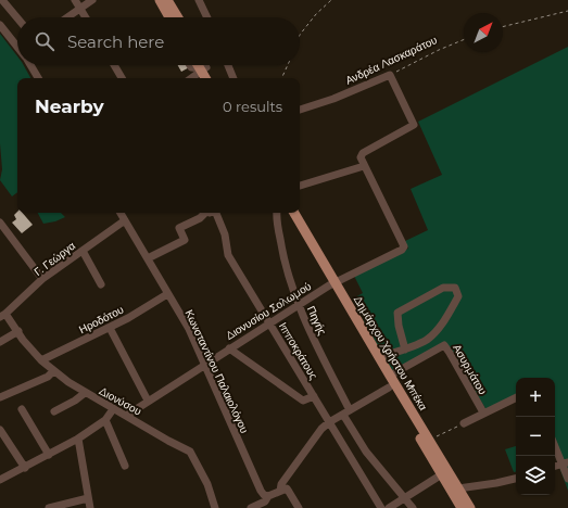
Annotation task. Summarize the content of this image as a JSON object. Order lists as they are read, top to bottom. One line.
{"streets":{"main road":["Δημάρχου Χρήστου Μπέκα"],"street":["Ανδρέα Λασκαράτου","Γ. Γεώργα","Διονυσίου Σολωμού","Ηροδότου","Πηγής","Ιπποκράτους","Ασυρμάτου","Κωνσταντίνου Παλαιολόγου","Διονύσου"]},"crossings":[["Γ. Γεώργα","Κωνσταντίνου Παλαιολόγου"],["Γ. Γεώργα","Διονύσου"],["Διονυσίου Σολωμού","Πηγής"],["Διονυσίου Σολωμού","Ιπποκράτους"],["Διονυσίου Σολωμού","Δημάρχου Χρήστου Μπέκα"],["Διονυσίου Σολωμού","Κωνσταντίνου Παλαιολόγου"],["Διονυσίου Σολωμού","Διονύσου"],["Ηροδότου","Κωνσταντίνου Παλαιολόγου"],["Ηροδότου","Διονύσου"],["Δημάρχου Χρήστου Μπέκα","Ασυρμάτου"]],"north":"top right","page":{"search":"Search here","heading":["Nearby","0 results"],"map_buttons":["+","−"]}}
